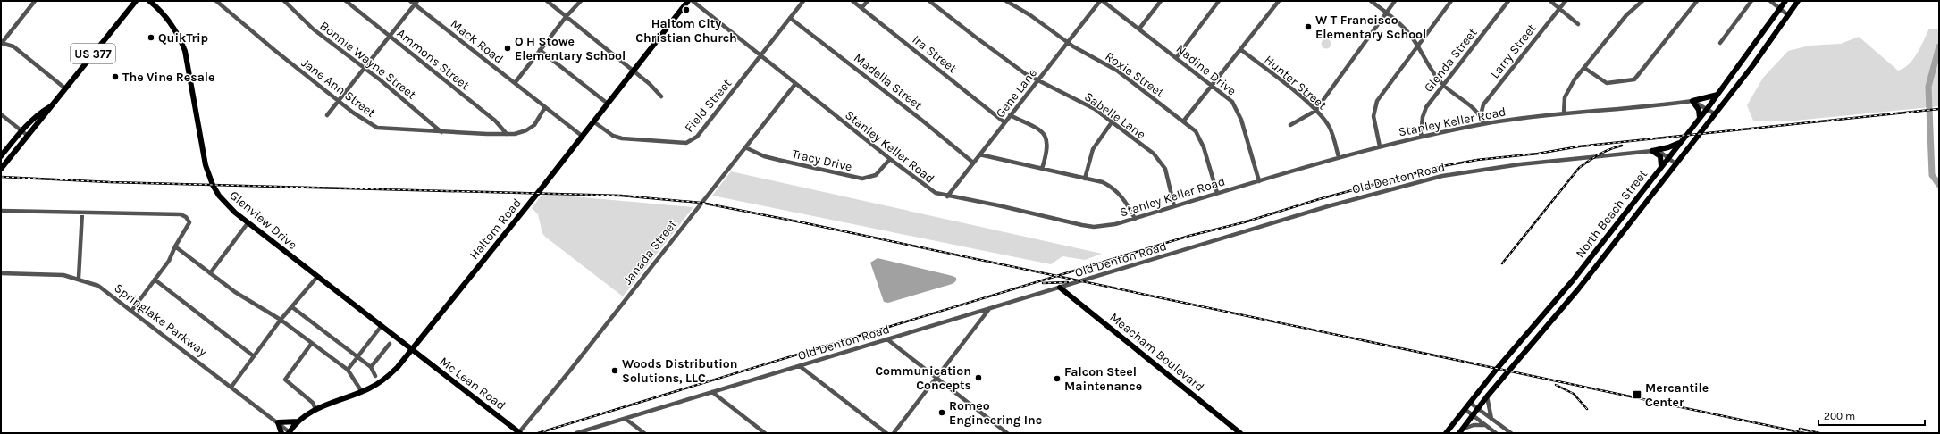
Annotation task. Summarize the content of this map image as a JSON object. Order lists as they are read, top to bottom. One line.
{"streets":{"main road":["US 377","North Beach Street","Glenview Drive","Haltom Road","Meacham Boulevard","Mc Lean Road"],"street":["Mack Road","Larry Street","Ira Street","Ammons Street","Bonnie Wayne Street","Glenda Street","Nadine Drive","Roxie Street","Madella Street","Hunter Street","Jane Ann Street","Gene Lane","Field Street","Sabelle Lane","Stanley Keller Road","Tracy Drive","Old Denton Road","Janada Street","Springlake Parkway"]},"crossings":[["Mack Road","Jane Ann Street"],["Mack Road","Haltom Road"],["Ira Street","Gene Lane"],["Ammons Street","Jane Ann Street"],["Bonnie Wayne Street","Jane Ann Street"],["Glenda Street","Stanley Keller Road"],["Nadine Drive","Gene Lane"],["Nadine Drive","Stanley Keller Road"],["Roxie Street","Gene Lane"],["Roxie Street","Stanley Keller Road"],["Madella Street","Gene Lane"],["Madella Street","Field Street"],["Hunter Street","Stanley Keller Road"],["Gene Lane","Sabelle Lane"],["Gene Lane","Stanley Keller Road"],["Field Street","Stanley Keller Road"],["Field Street","Haltom Road"],["Sabelle Lane","Stanley Keller Road"],["Stanley Keller Road","Tracy Drive"],["Stanley Keller Road","Janada Street"],["Tracy Drive","Janada Street"],["Old Denton Road","North Beach Street"],["Old Denton Road","Meacham Boulevard"],["Glenview Drive","Haltom Road"],["Glenview Drive","Mc Lean Road"],["Haltom Road","Springlake Parkway"],["Haltom Road","Mc Lean Road"],["Janada Street","Mc Lean Road"]],"places":{"other":["Haltom City Christian Church","W T Francisco Elementary School","QuikTrip","O H Stowe Elementary School","The Vine Resale","Woods Distribution Solutions, LLC","Communication Concepts","Falcon Steel Maintenance","Romeo Engineering Inc"],"transit":["Mercantile Center"]},"scale_bar":"200 m"}
